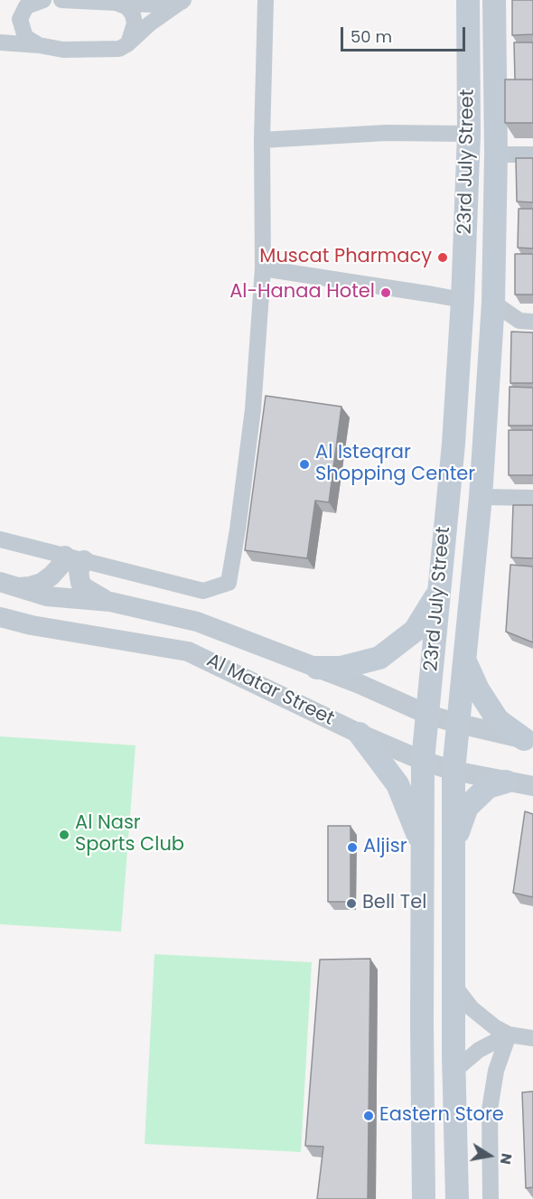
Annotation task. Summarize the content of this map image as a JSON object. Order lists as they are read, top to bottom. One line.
{"streets":{"main road":["23rd July Street"],"street":["Al Matar Street"]},"crossings":[["23rd July Street","Al Matar Street"]],"places":["Muscat Pharmacy","Al-Hanaa Hotel","Al Isteqrar Shopping Center","Al Nasr Sports Club","Aljisr","Bell Tel","Eastern Store"],"scale_bar":"50 m","north":"right"}
